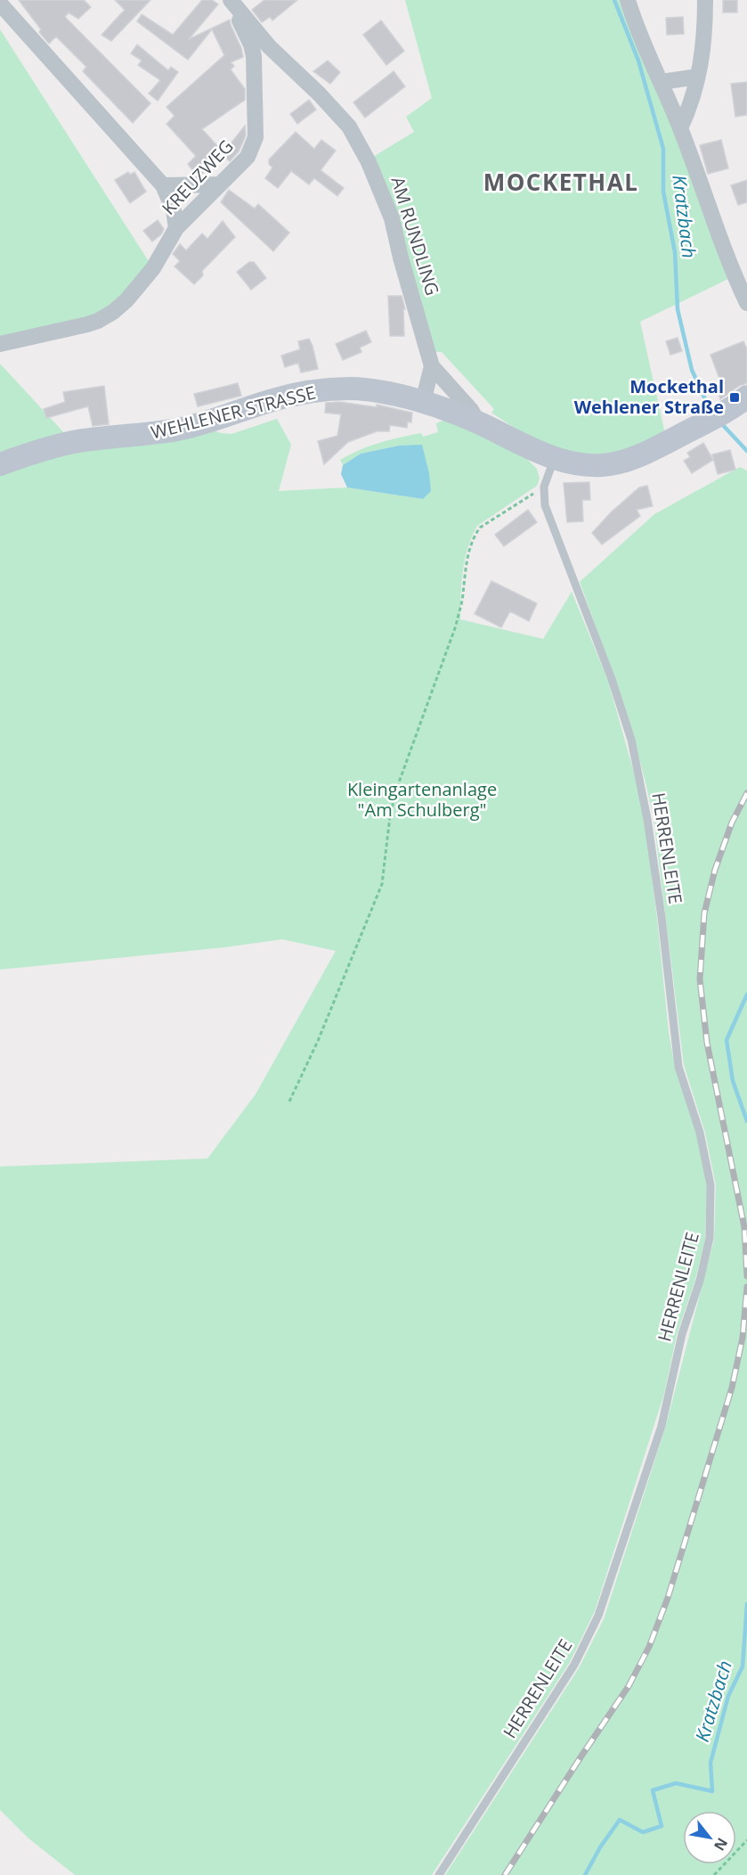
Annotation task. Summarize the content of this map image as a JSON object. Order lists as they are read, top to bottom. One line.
{"streets":{"street":["KREUZWEG","AM RUNDLING","WEHLENER STRASSE"],"lane":["HERRENLEITE"]},"crossings":[["KREUZWEG","AM RUNDLING"],["AM RUNDLING","WEHLENER STRASSE"]],"districts":["MOCKETHAL"],"water":["Kratzbach"],"parks":["Kleingartenanlage \"Am Schulberg\""],"places":{"transit":["Mockethal Wehlener Straße"]},"north":"bottom right"}
